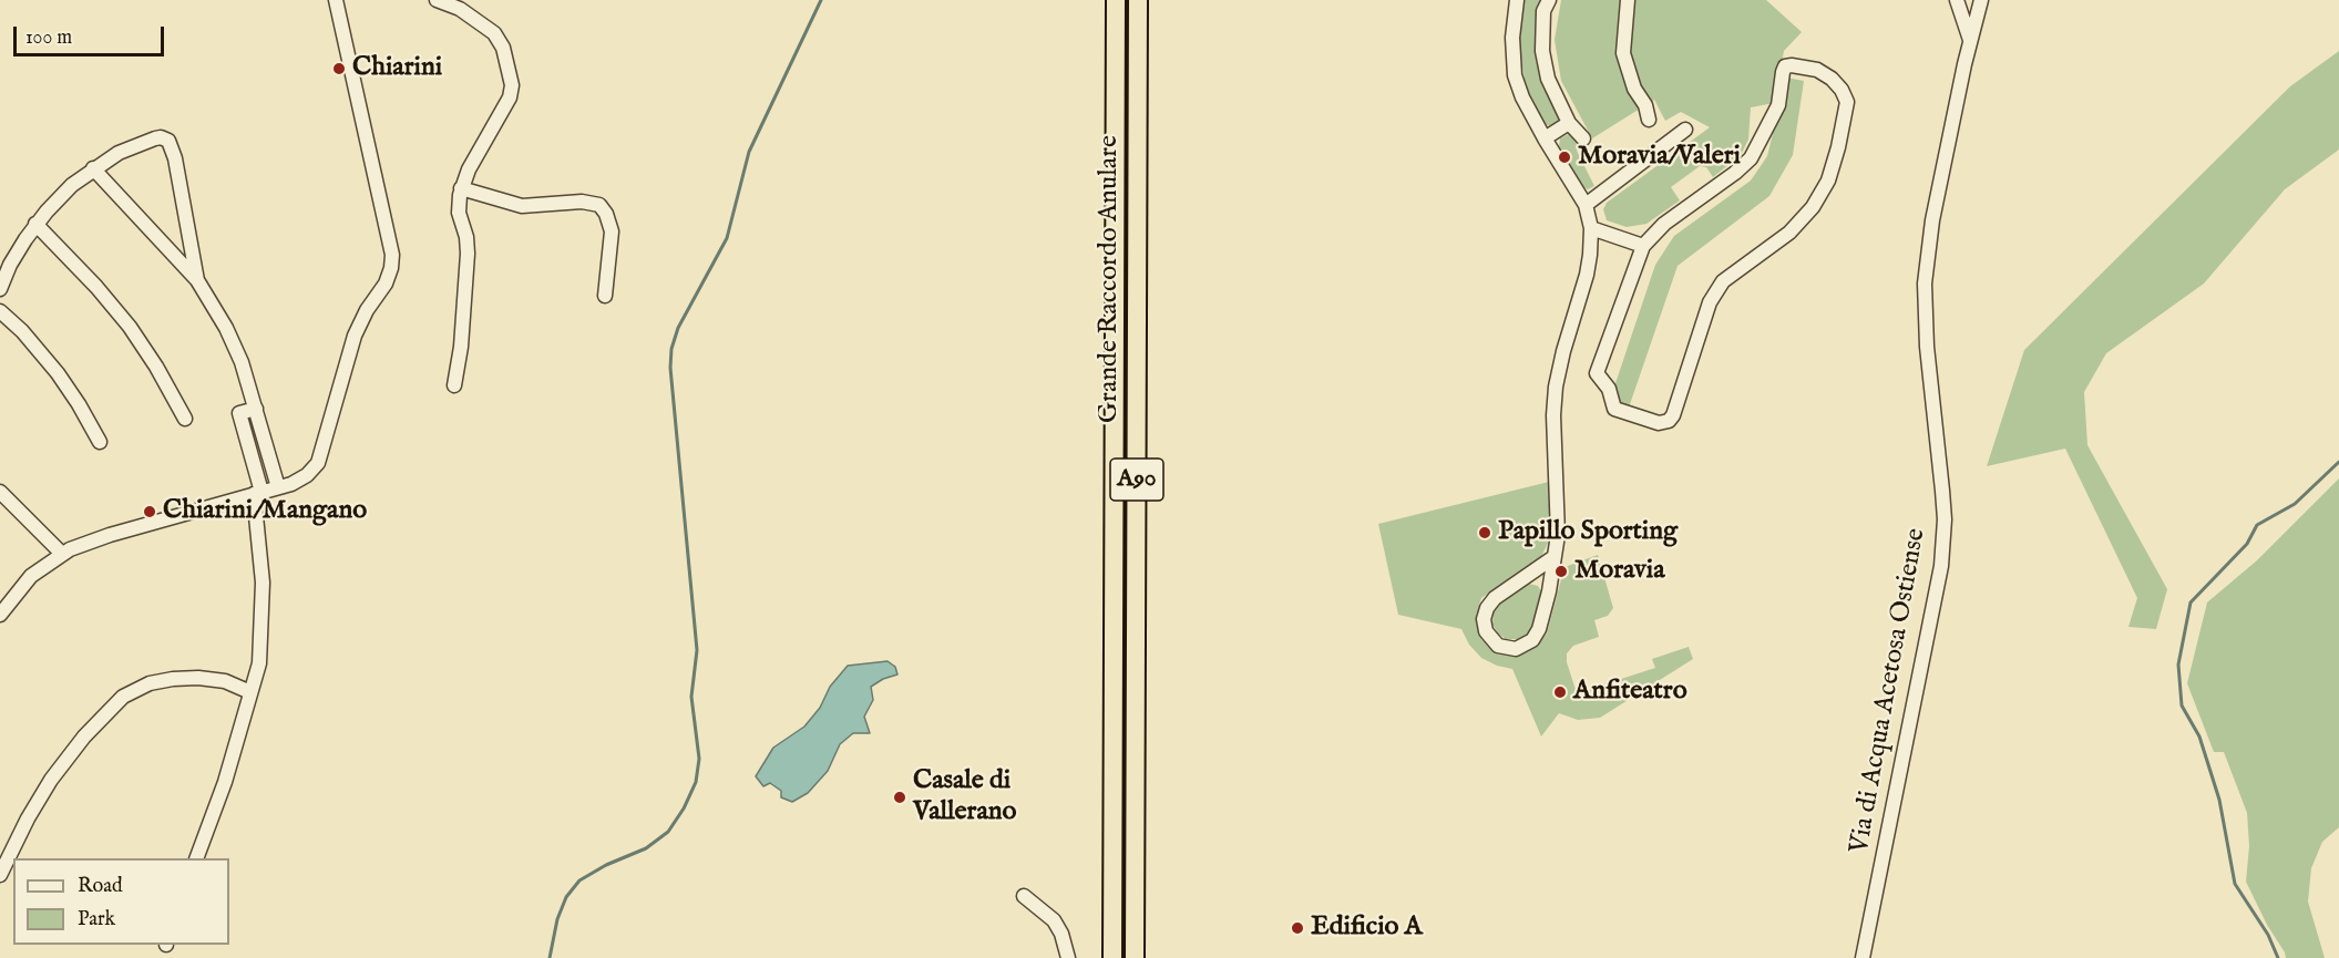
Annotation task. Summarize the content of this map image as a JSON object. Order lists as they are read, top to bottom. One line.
{"streets":{"highway":["Grande Raccordo Anulare","A90"],"street":["Via di Acqua Acetosa Ostiense"]},"places":["Chiarini","Moravia/Valeri","Chiarini/Mangano","Papillo Sporting","Moravia","Anfiteatro","Casale di Vallerano","Edificio A"],"legend":["Road","Park"],"scale_bar":"100 m"}
